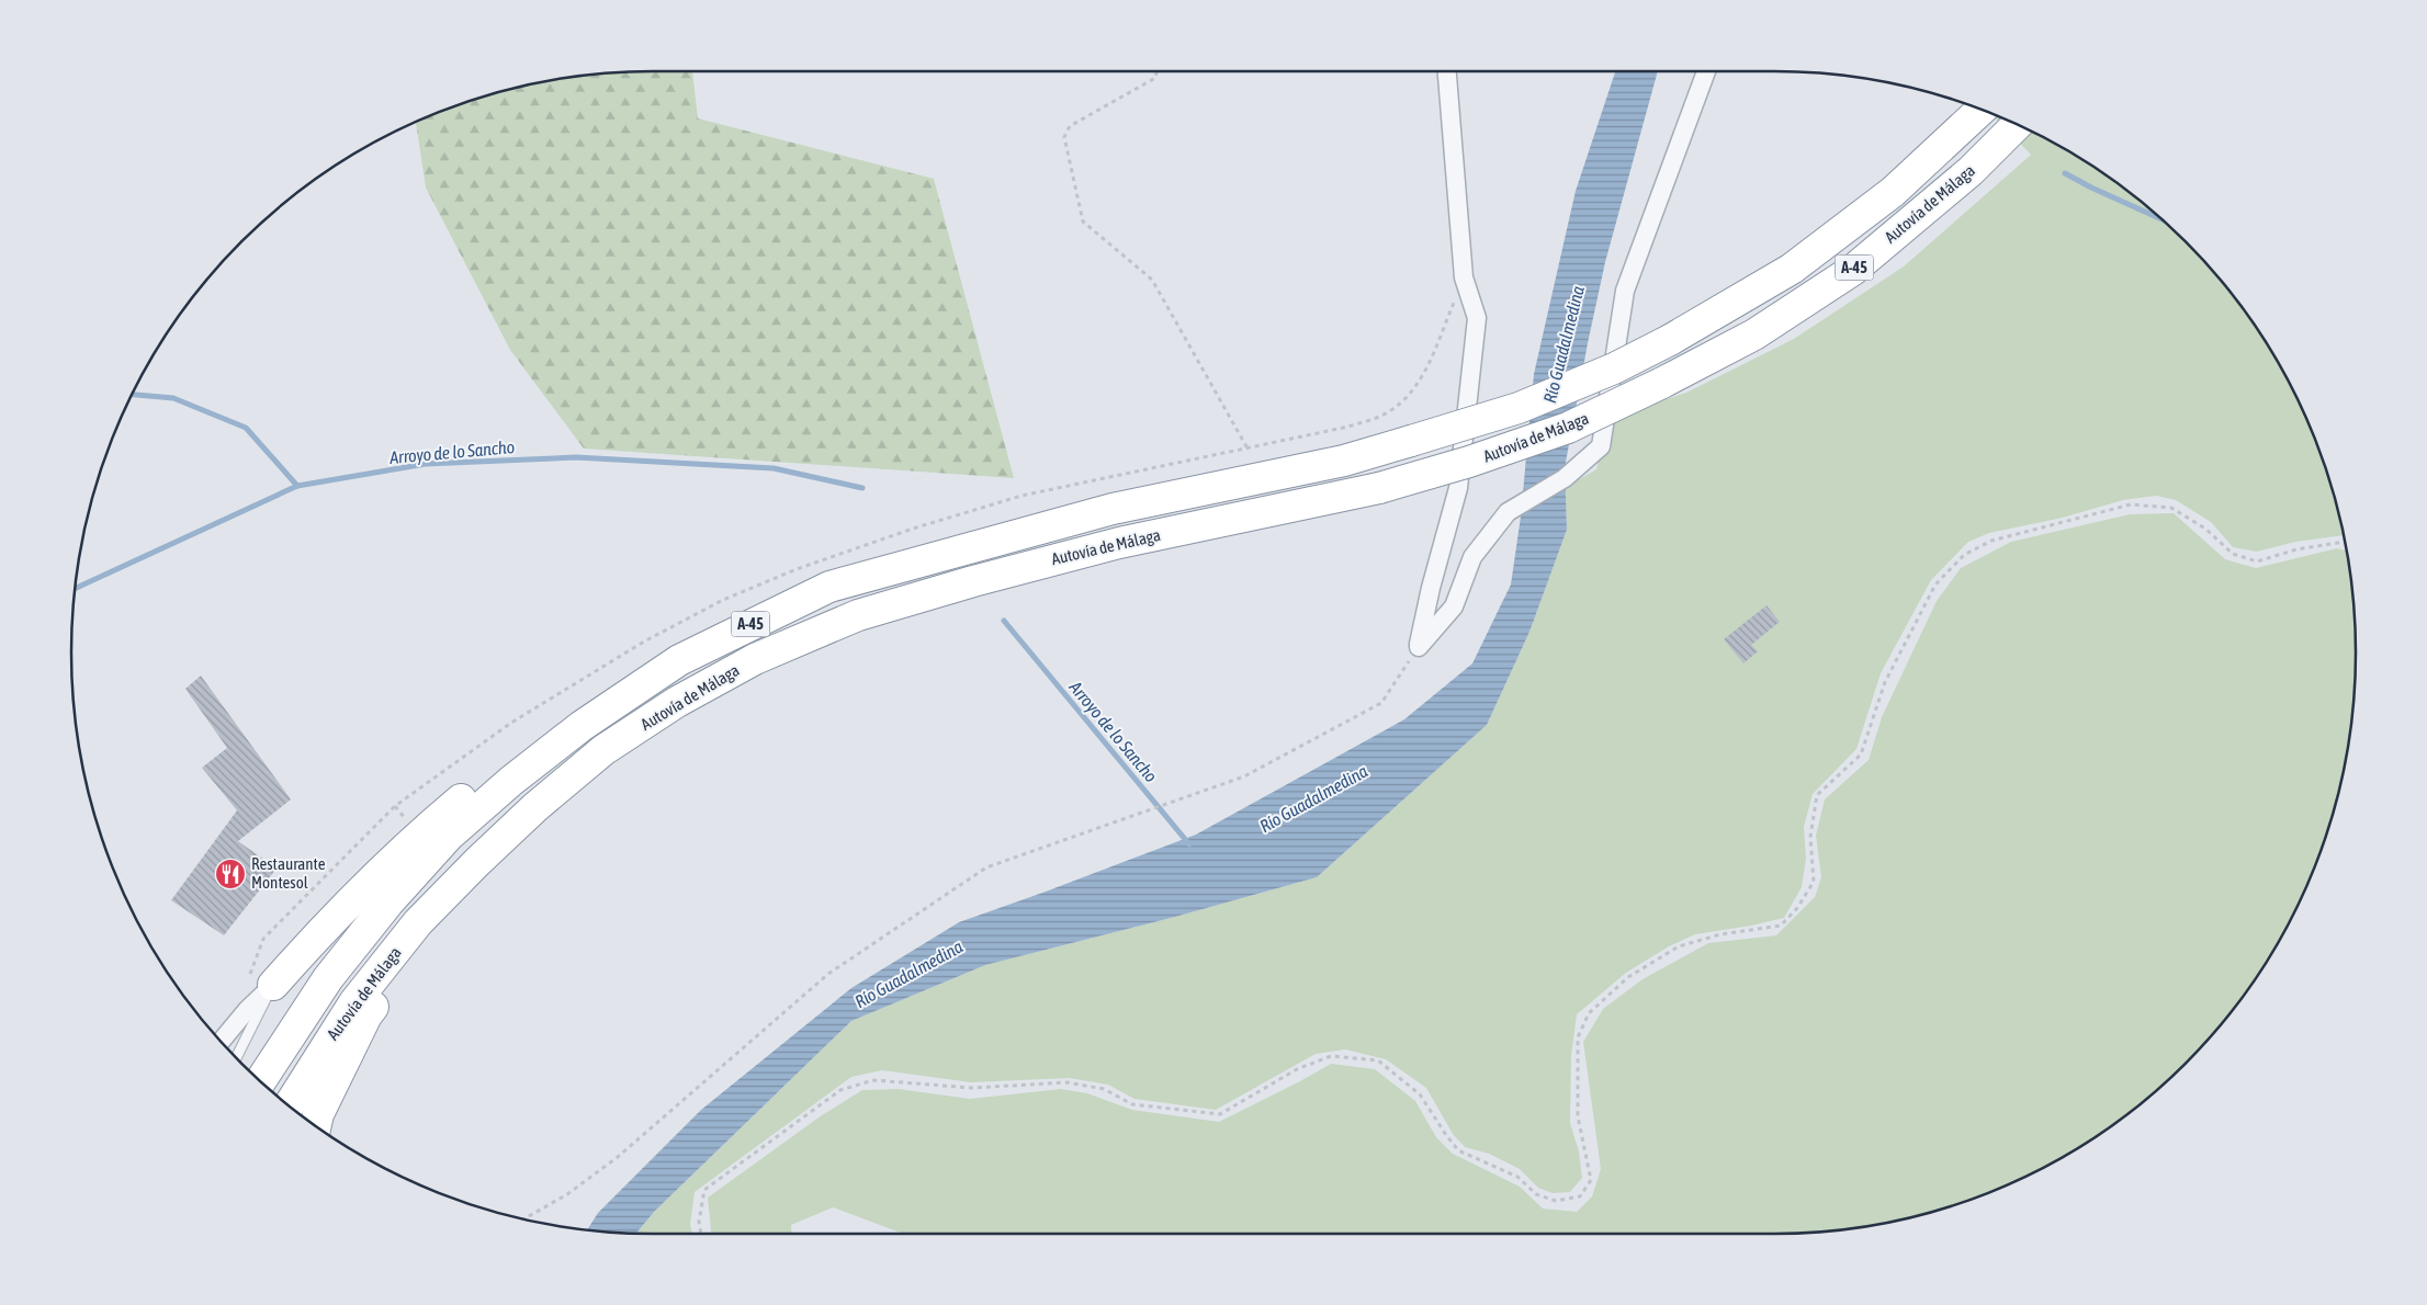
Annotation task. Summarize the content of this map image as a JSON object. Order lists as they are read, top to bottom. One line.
{"streets":{"highway":["Autovía de Málaga","A-45"]},"water":["Río Guadalmedina","Arroyo de lo Sancho"],"places":{"restaurant":["Restaurante Montesol"]}}
